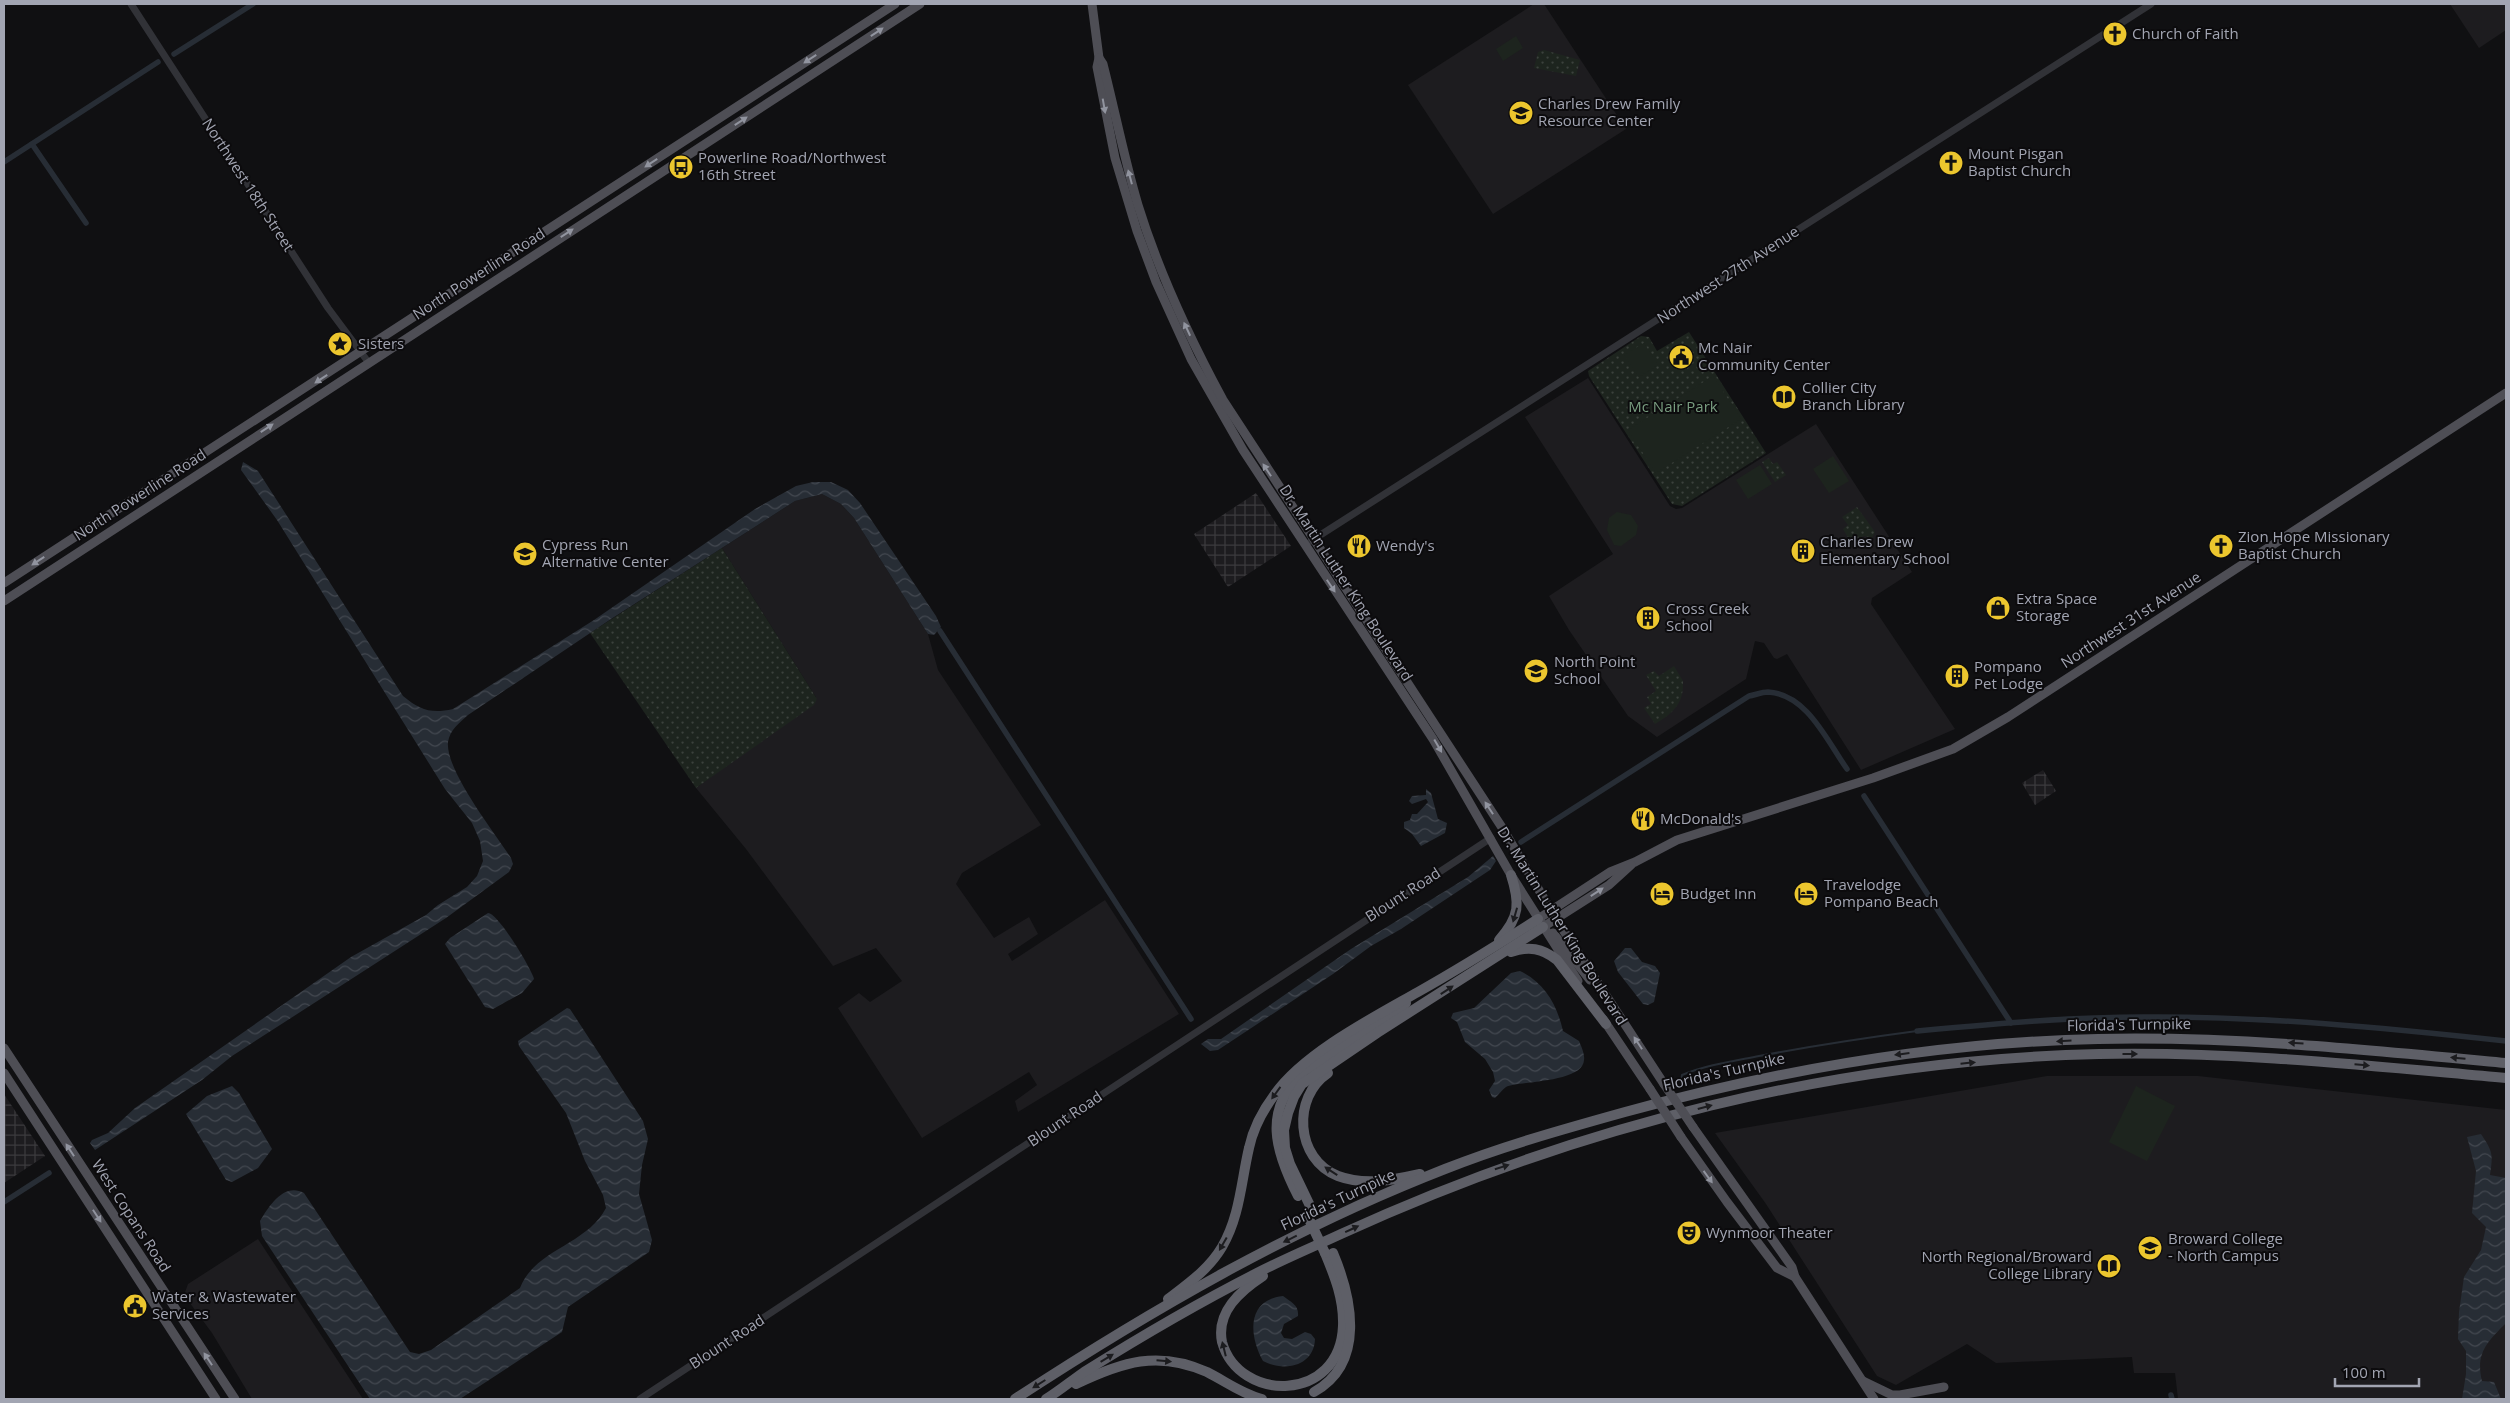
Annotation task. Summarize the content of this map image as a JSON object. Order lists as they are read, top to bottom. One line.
{"streets":{"highway":["Florida's Turnpike"],"main road":["North Powerline Road","Dr. Martin Luther King Boulevard","Northwest 31st Avenue","West Copans Road"],"street":["Northwest 18th Street","Northwest 27th Avenue","Blount Road"]},"crossings":[["Northwest 18th Street","North Powerline Road"],["Northwest 27th Avenue","Dr. Martin Luther King Boulevard"],["Dr. Martin Luther King Boulevard","Northwest 31st Avenue"],["Dr. Martin Luther King Boulevard","Blount Road"]],"parks":["Mc Nair Park"],"places":{"church":["Church of Faith","Mount Pisgan Baptist Church","Zion Hope Missionary Baptist Church"],"school or university":["Charles Drew Family Resource Center","Cypress Run Alternative Center","North Point School","Broward College - North Campus"],"bus stop":["Powerline Road/Northwest 16th Street"],"place":["Sisters"],"public building":["Mc Nair Community Center","Water & Wastewater Services"],"library":["Collier City Branch Library","North Regional/Broward College Library"],"restaurant":["Wendy's","McDonald's"],"building":["Charles Drew Elementary School","Cross Creek School","Pompano Pet Lodge"],"shop":["Extra Space Storage"],"hotel":["Budget Inn","Travelodge Pompano Beach"],"theatre":["Wynmoor Theater"]},"scale_bar":"100 m"}
